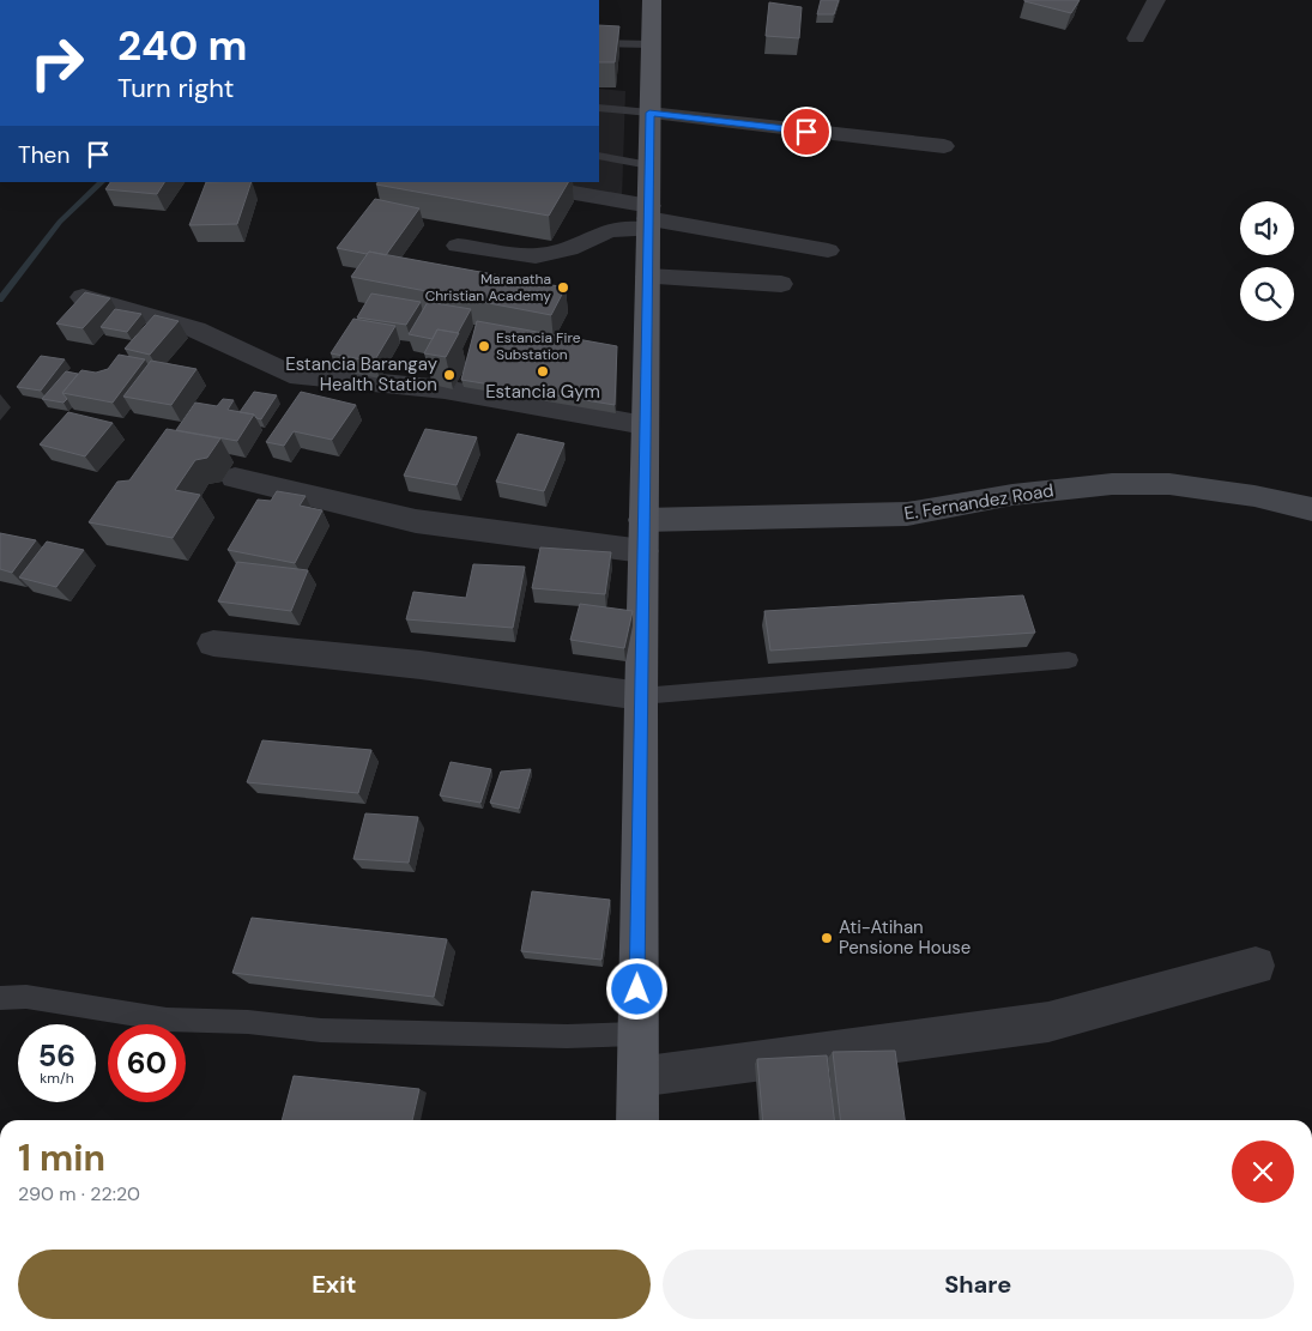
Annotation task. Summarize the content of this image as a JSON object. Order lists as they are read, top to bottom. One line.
{"streets":{"street":["E. Fernandez Road"]},"places":["Maranatha Christian Academy","Estancia Fire Substation","Estancia Gym","Estancia Barangay Health Station","Ati-Atihan Pensione House"],"page":{"turn":["240 m","Turn right"],"then":"Then","speed":"56 km/h","limit":"60","heading":["1 min","290 m · 22:20"],"buttons":["Exit","Share"]}}
